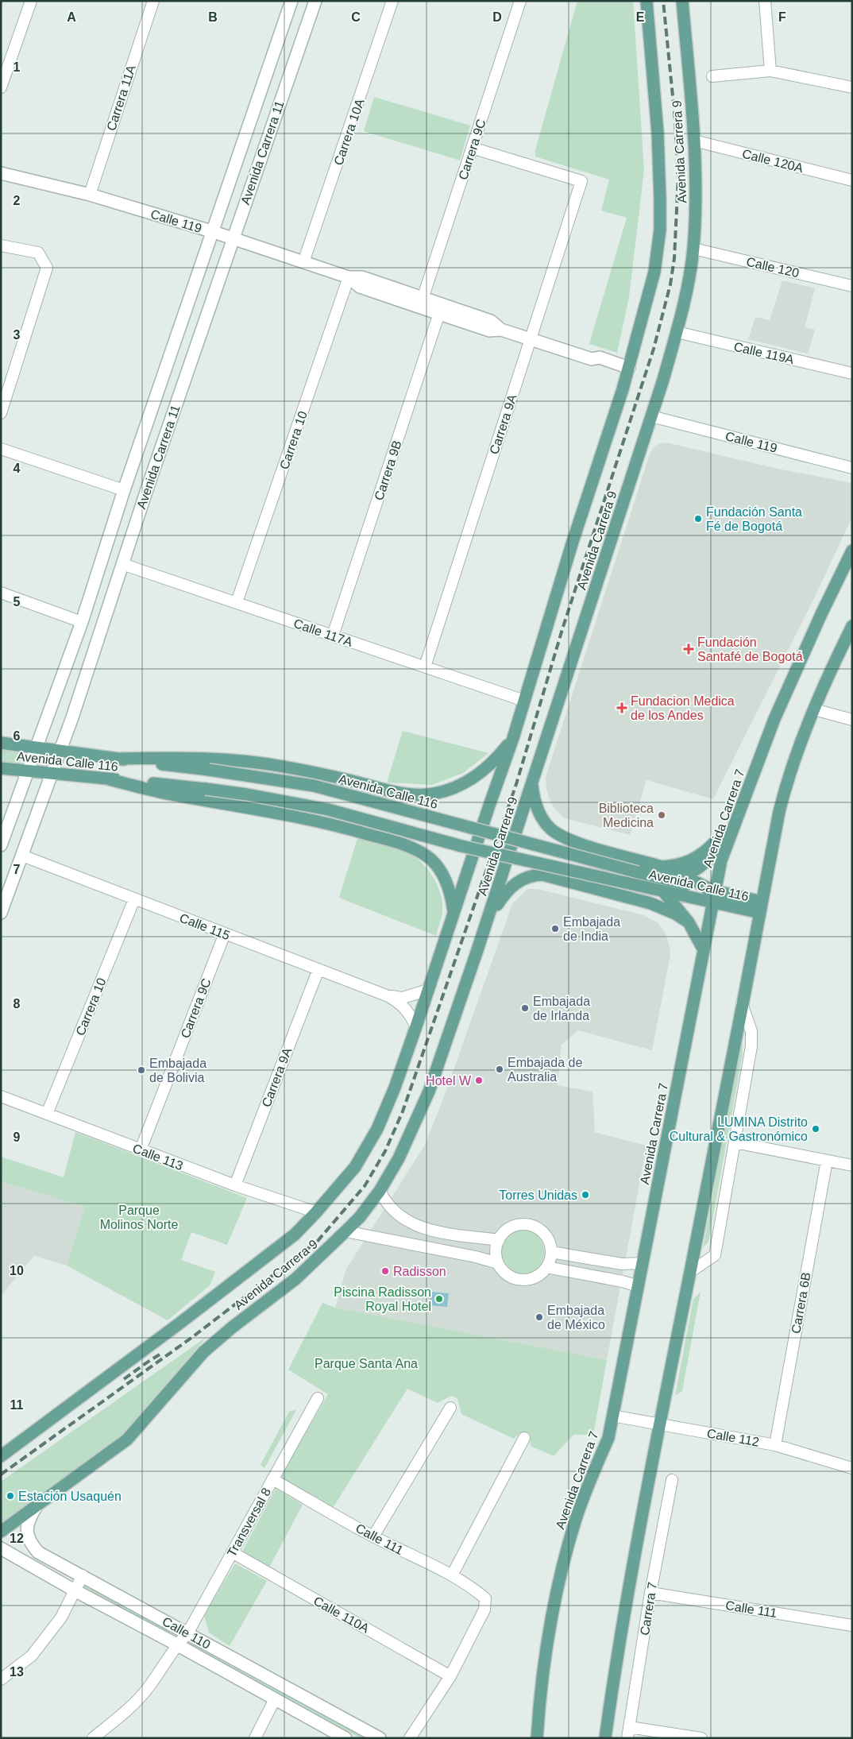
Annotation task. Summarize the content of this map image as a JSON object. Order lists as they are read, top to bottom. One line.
{"streets":{"main road":["Avenida Carrera 9","Avenida Carrera 11","Calle 119","Avenida Calle 116","Avenida Carrera 7","Calle 110"],"street":["Carrera 11A","Carrera 10A","Carrera 9C","Calle 120A","Calle 120","Calle 119A","Carrera 9A","Carrera 10","Carrera 9B","Calle 117A","Calle 115","Calle 113","Carrera 6B","Calle 112","Transversal 8","Calle 111","Carrera 7","Calle 110A"]},"crossings":[["Carrera 11A","Calle 119"],["Carrera 10A","Calle 119"],["Carrera 9C","Calle 119"],["Carrera 9C","Carrera 9A"],["Carrera 9C","Calle 115"],["Carrera 9C","Calle 113"],["Avenida Carrera 9","Calle 120A"],["Avenida Carrera 9","Calle 119"],["Avenida Carrera 9","Calle 120"],["Avenida Carrera 9","Calle 119A"],["Avenida Carrera 9","Calle 117A"],["Avenida Carrera 9","Calle 115"],["Avenida Carrera 9","Calle 113"],["Avenida Carrera 9","Calle 110"],["Avenida Carrera 11","Calle 119"],["Avenida Carrera 11","Calle 117A"],["Avenida Carrera 11","Avenida Calle 116"],["Avenida Carrera 11","Calle 115"],["Calle 119","Carrera 9A"],["Calle 119","Carrera 10"],["Calle 119","Carrera 9B"],["Carrera 9A","Calle 117A"],["Carrera 9A","Calle 115"],["Carrera 9A","Calle 113"],["Carrera 10","Calle 117A"],["Carrera 10","Calle 115"],["Carrera 10","Calle 113"],["Carrera 9B","Calle 117A"],["Avenida Calle 116","Avenida Carrera 7"],["Avenida Carrera 7","Calle 112"],["Carrera 6B","Calle 112"],["Transversal 8","Calle 111"],["Transversal 8","Calle 110A"],["Transversal 8","Calle 110"],["Calle 111","Carrera 7"],["Calle 111","Calle 110A"]],"parks":["Parque Molinos Norte","Parque Santa Ana"],"places":{"other":["Fundación Santa Fé de Bogotá","Biblioteca Medicina","Embajada de India","Embajada de Irlanda","Embajada de Australia","Embajada de Bolivia","Hotel W","LUMINA Distrito Cultural & Gastronómico","Torres Unidas","Radisson","Piscina Radisson Royal Hotel","Embajada de México","Estación Usaquén"],"health":["Fundación Santafé de Bogotá","Fundacion Medica de los Andes"]},"grid":{"columns":["A","B","C","D","E","F"],"rows":["1","2","3","4","5","6","7","8","9","10","11","12","13"]}}
